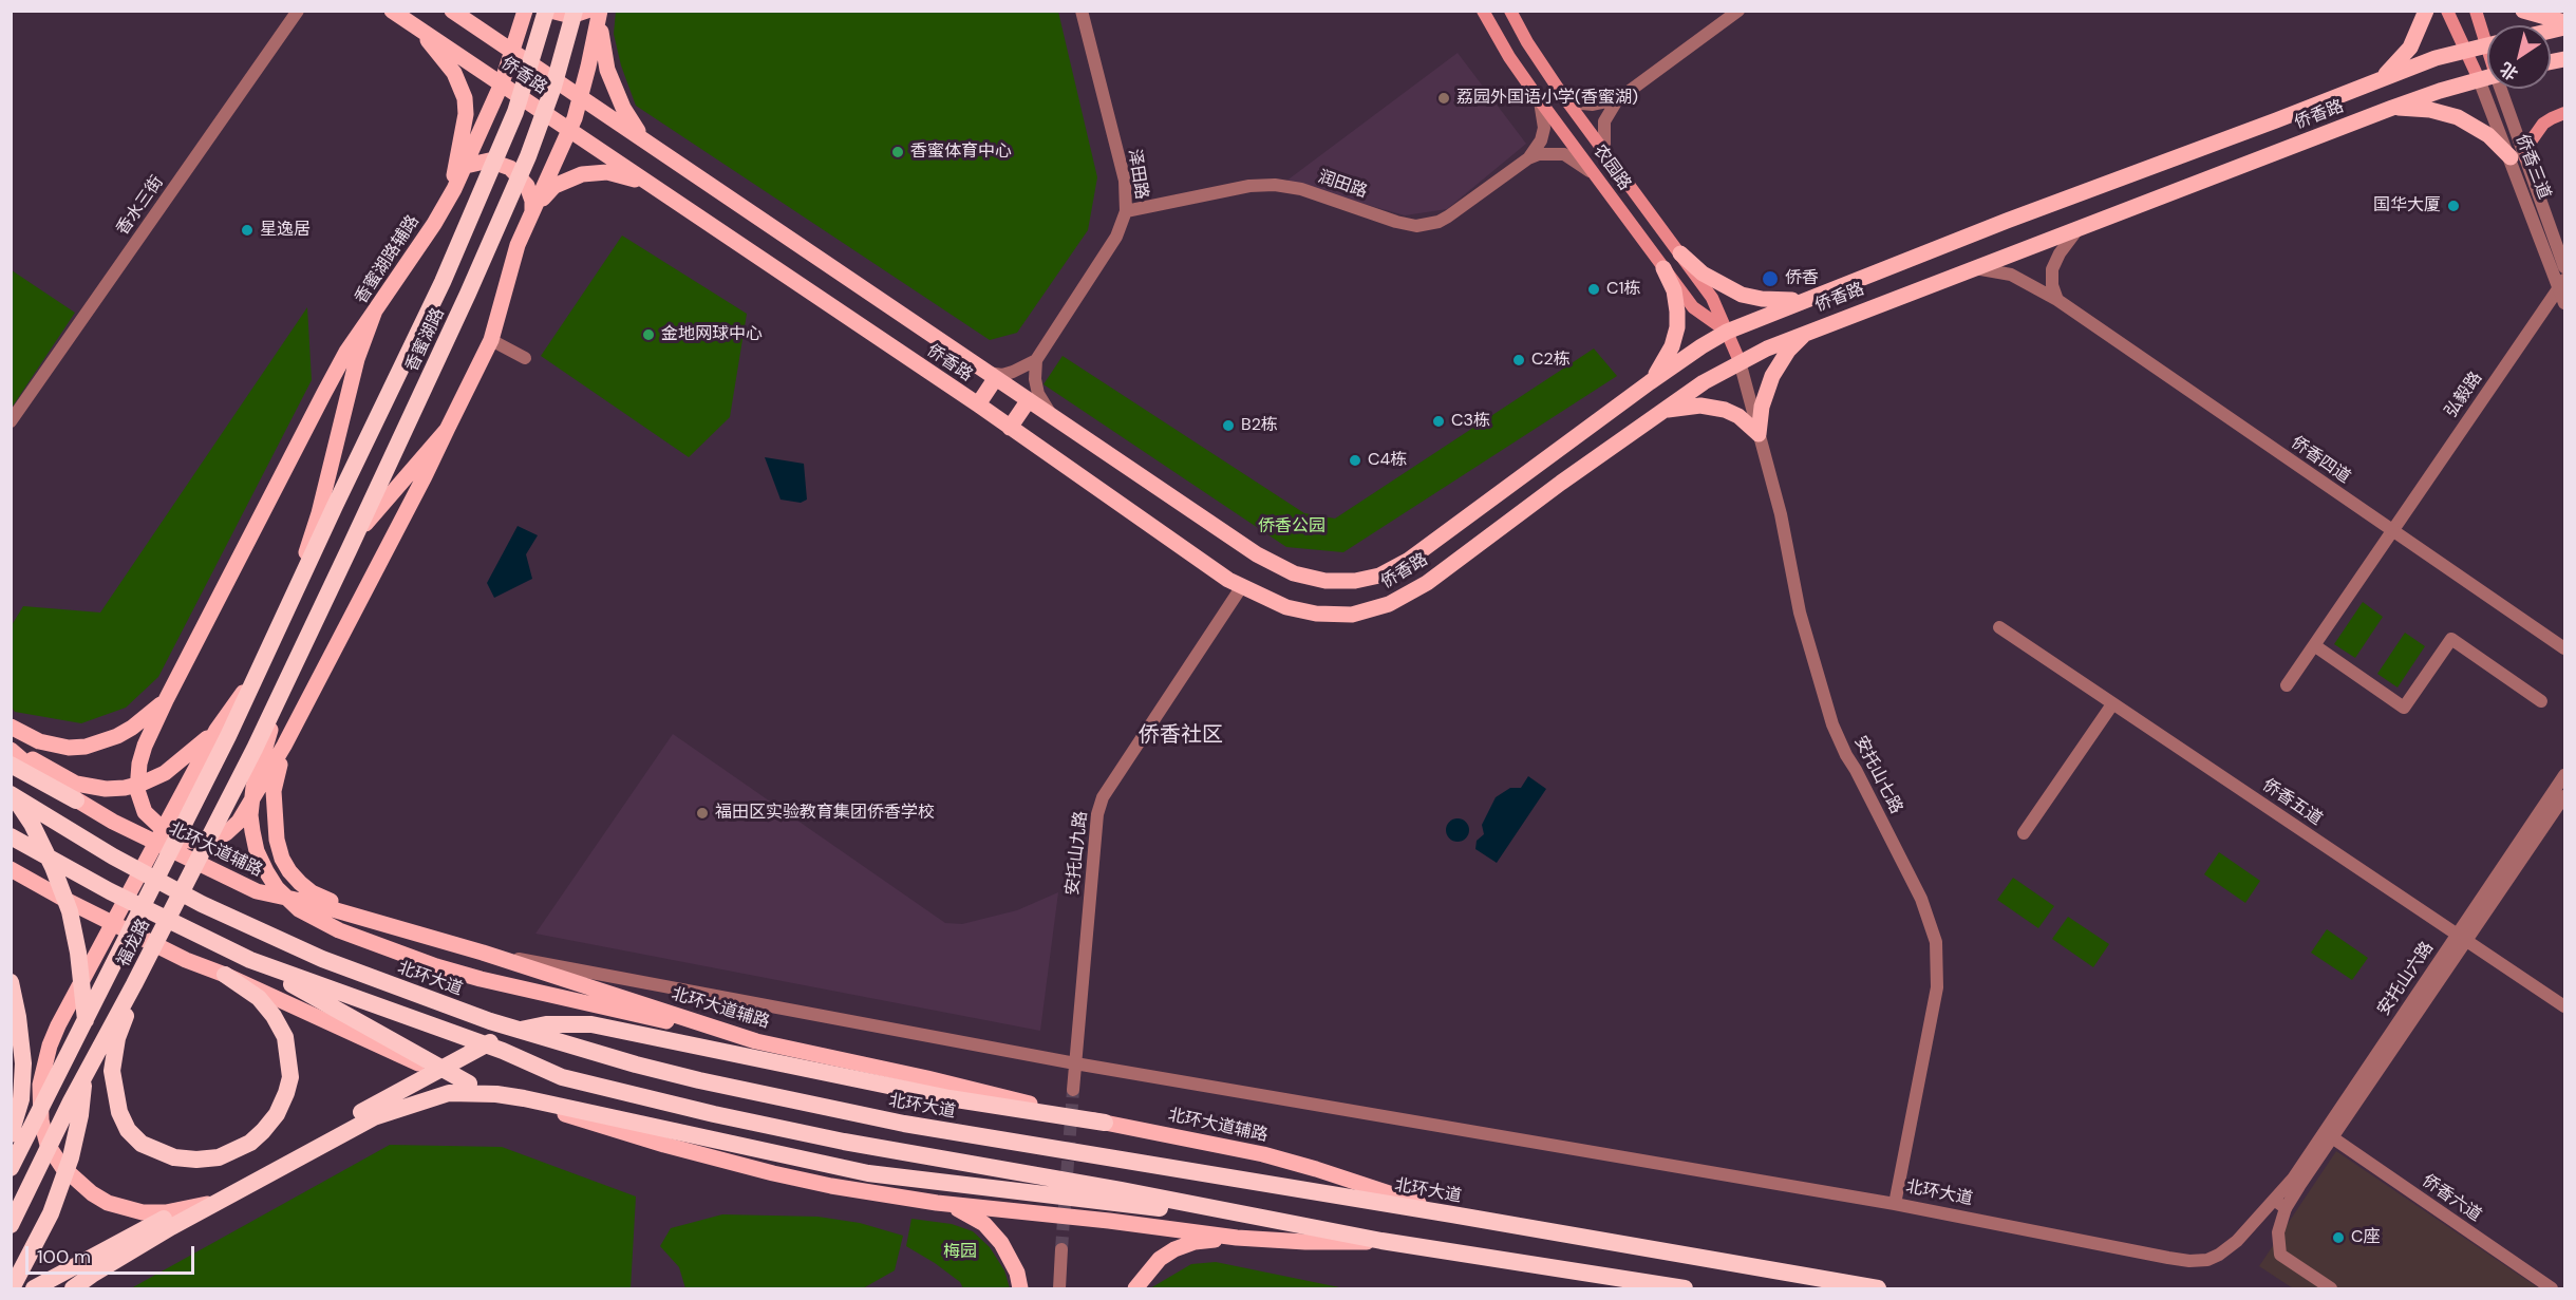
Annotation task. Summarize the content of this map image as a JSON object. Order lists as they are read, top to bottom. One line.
{"streets":{"highway":["香蜜湖路","福龙路","北环大道"],"main road":["侨香路","农园路","香蜜湖路辅路","北环大道辅路"],"street":["侨香三道","泽田路","润田路","香水三街","弘毅路","侨香四道","安托山七路","侨香五道","安托山九路","安托山六路","侨香六道"]},"crossings":[["侨香路","农园路"],["侨香路","香蜜湖路辅路"],["侨香路","侨香四道"],["侨香路","安托山七路"],["侨香路","安托山九路"],["侨香三道","弘毅路"],["农园路","润田路"],["农园路","安托山七路"],["泽田路","润田路"],["香蜜湖路辅路","香蜜湖路"],["香蜜湖路","福龙路"],["弘毅路","侨香四道"],["安托山七路","北环大道"],["侨香五道","安托山六路"],["北环大道辅路","北环大道"],["安托山九路","北环大道"],["北环大道","安托山六路"],["安托山六路","侨香六道"]],"districts":["侨香社区"],"parks":["侨香公园","梅园"],"places":["荔园外国语小学(香蜜湖)","香蜜体育中心","国华大厦","星逸居","侨香","C1栋","金地网球中心","C2栋","C3栋","B2栋","C4栋","福田区实验教育集团侨香学校","C座"],"scale_bar":"100 m","north":"bottom left"}
